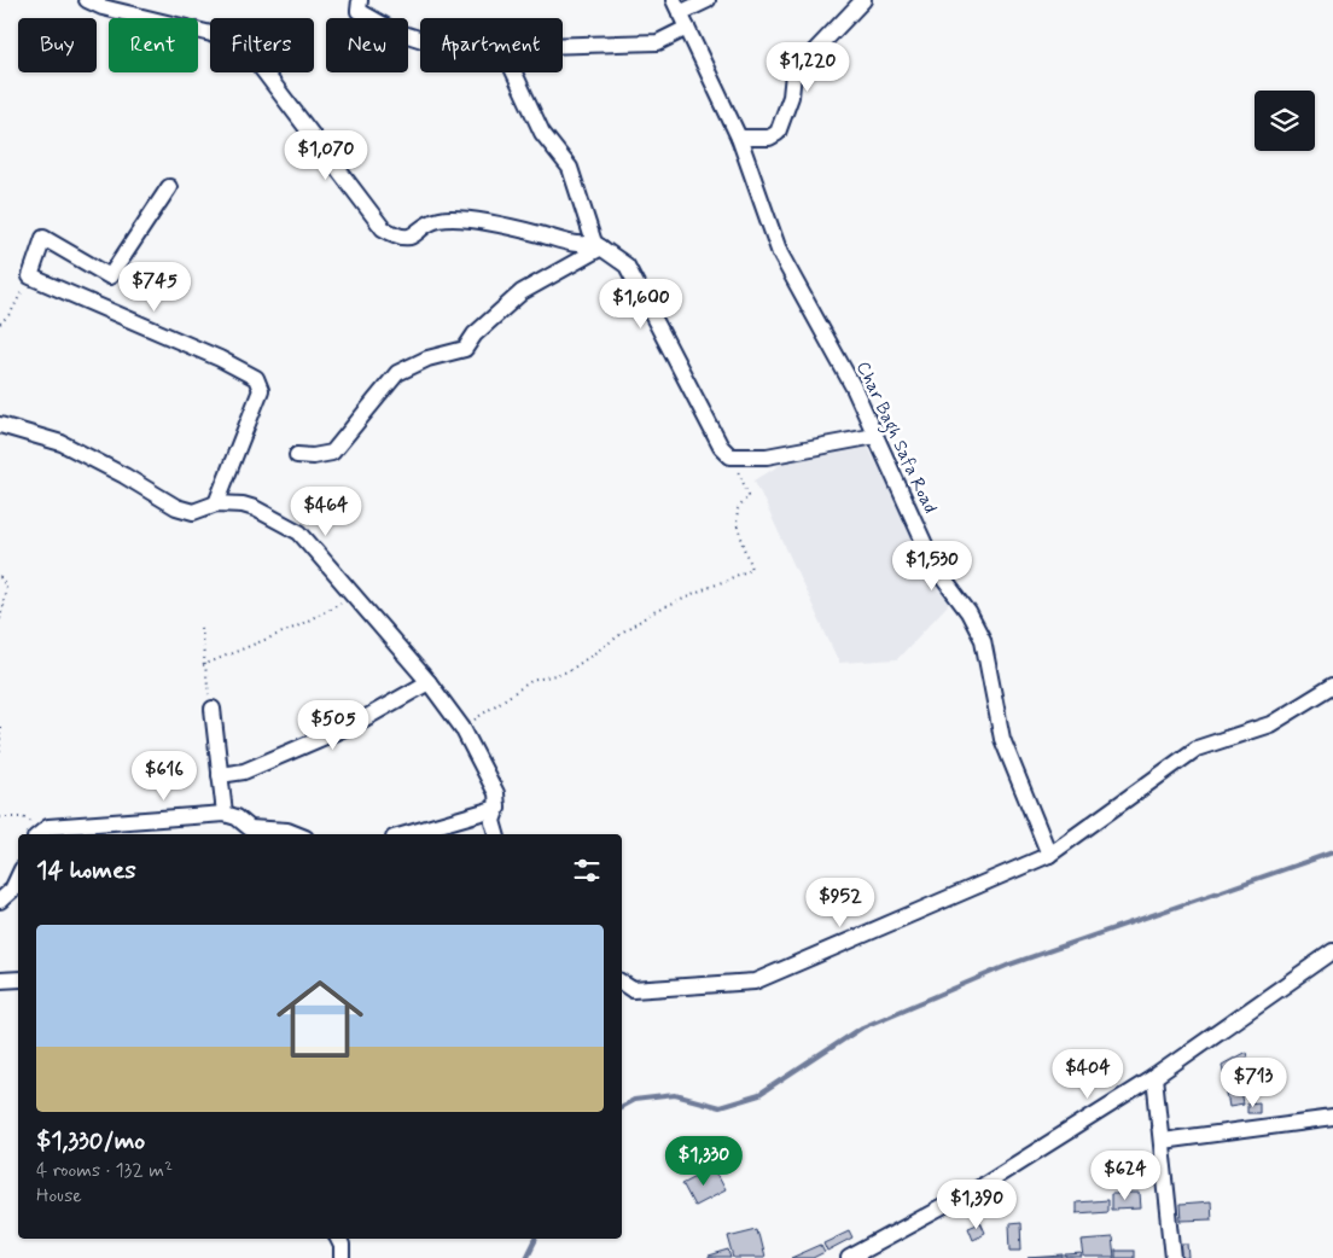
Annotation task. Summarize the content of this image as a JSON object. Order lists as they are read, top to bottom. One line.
{"streets":{"street":["Char Bagh Safa Road"]},"page":{"chip":["Buy","Rent","Filters","New","Apartment"],"price":["$1,220","$1,070","$745","$1,600","$464","$1,530","$505","$616","$952","$404","$713","$1,330","$624","$1,390"],"heading":"14 homes","list":[{"name":"$1,330/mo","note":"4 rooms · 132 m² · House"}]}}
